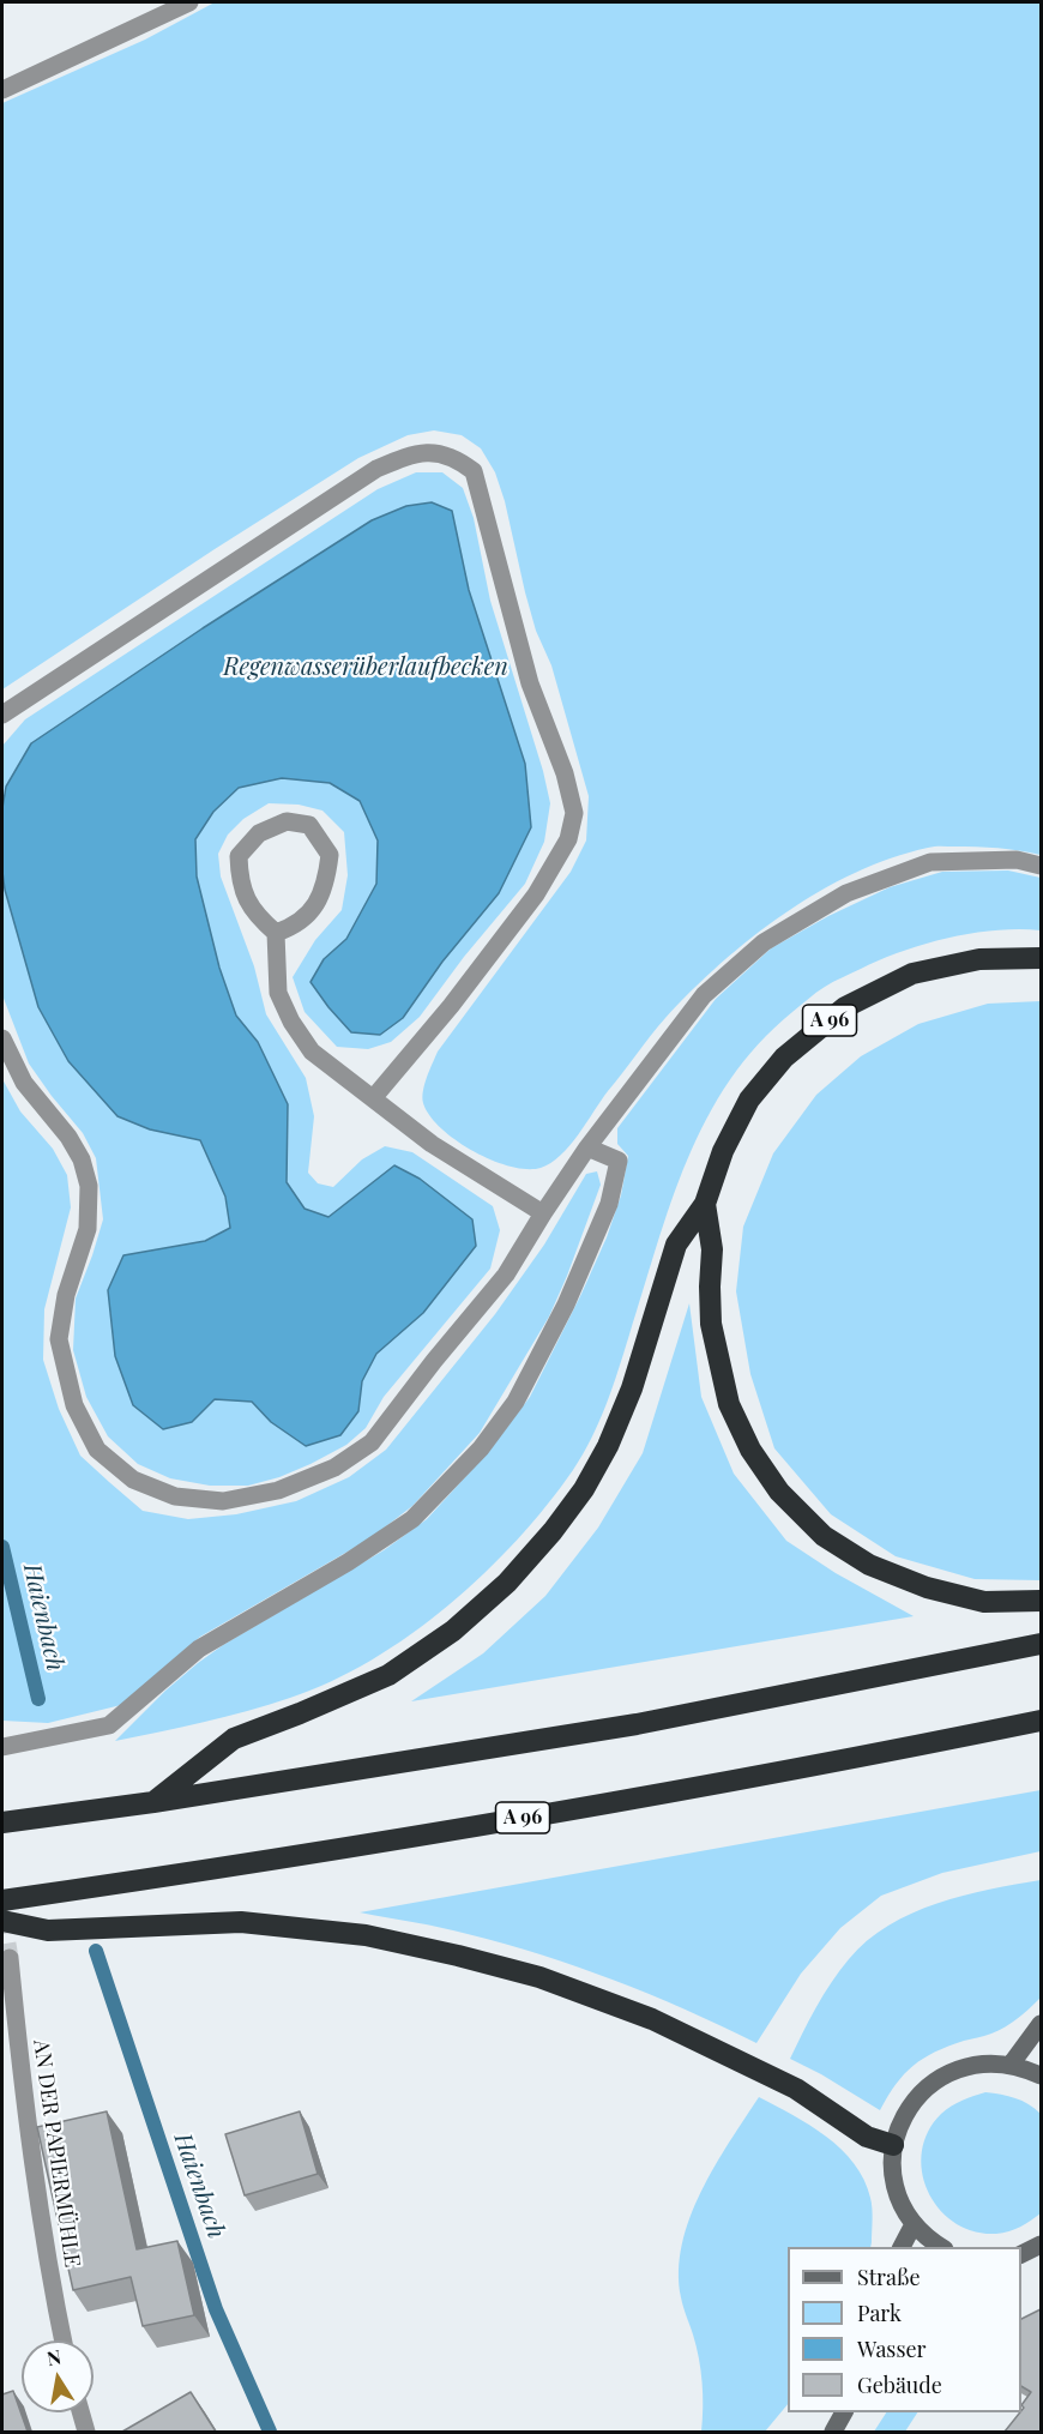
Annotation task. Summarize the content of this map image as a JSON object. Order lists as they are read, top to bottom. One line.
{"streets":{"highway":["A 96"],"street":["AN DER PAPIERMÜHLE"]},"water":["Regenwasserüberlaufbecken","Haienbach"],"legend":["Straße","Park","Wasser","Gebäude"],"north":"top"}
